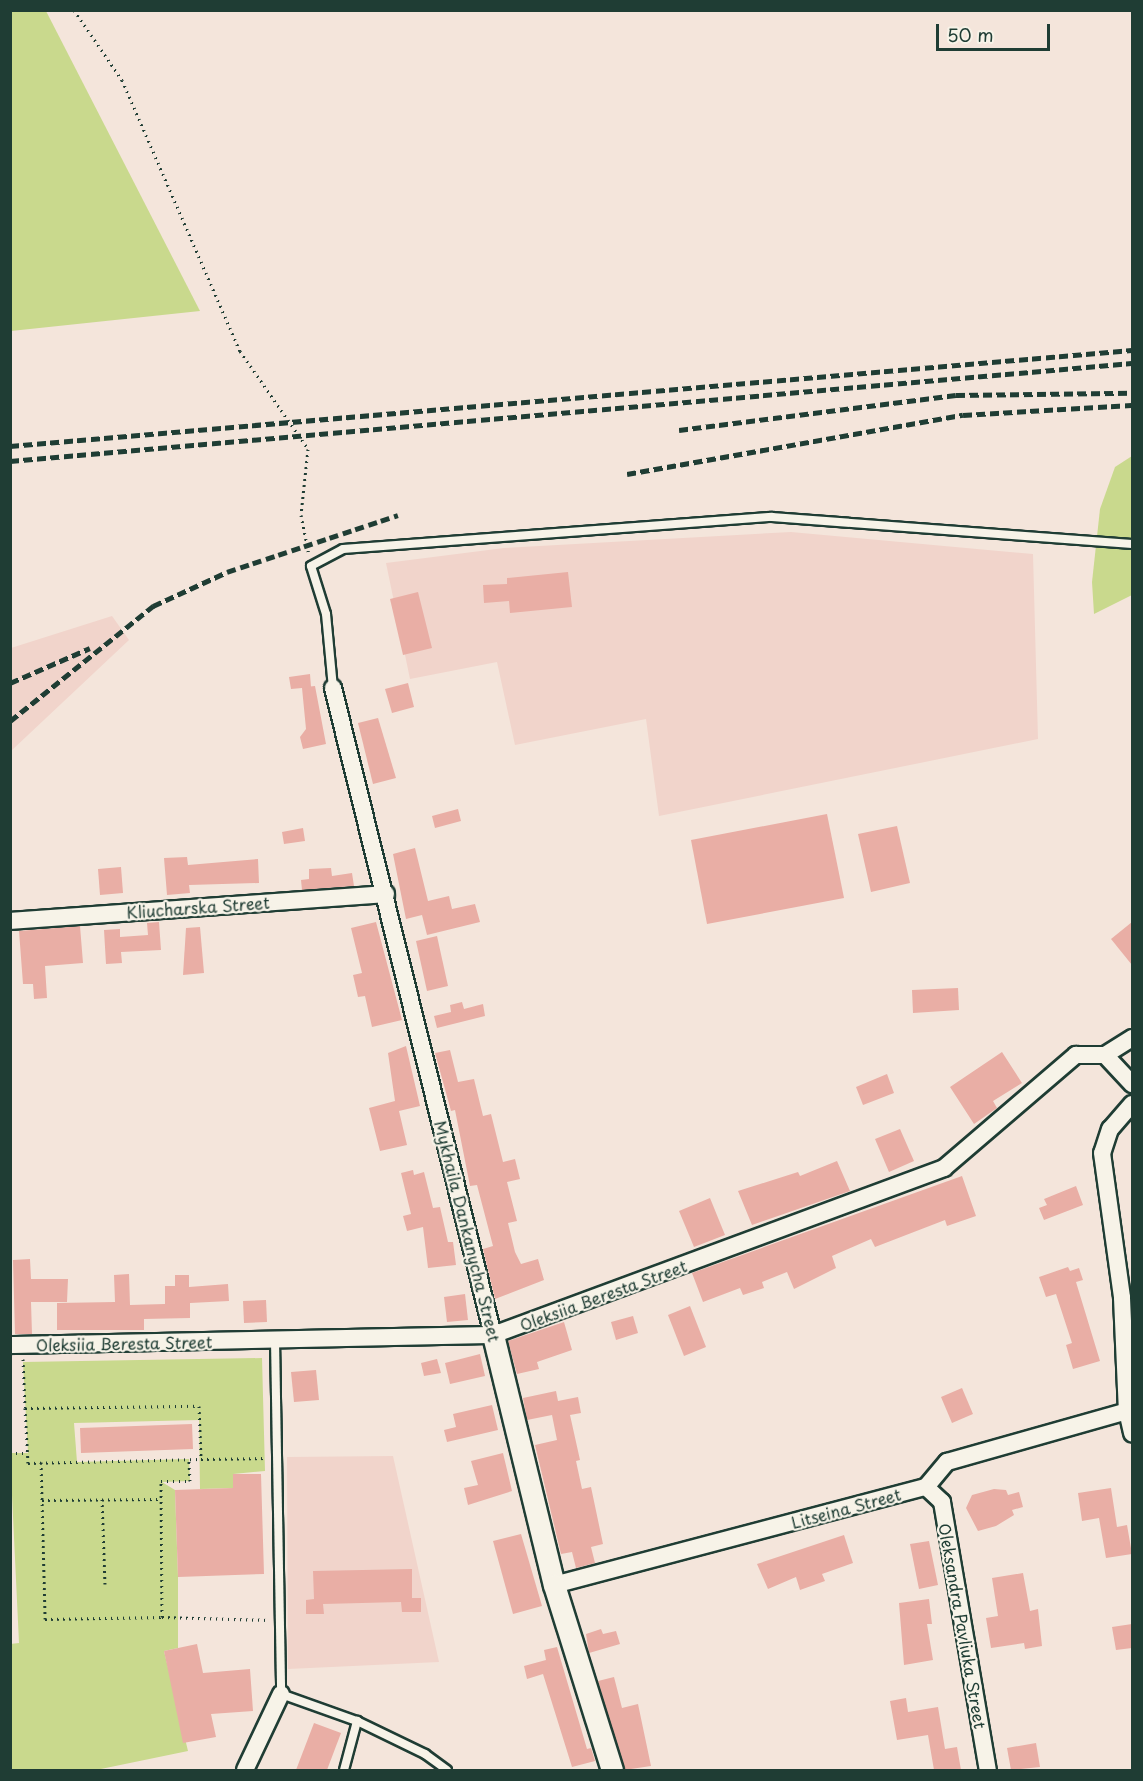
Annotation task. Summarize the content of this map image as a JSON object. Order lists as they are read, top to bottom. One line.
{"streets":{"street":["Kliucharska Street","Mykhaila Dankanycha Street","Oleksiia Beresta Street","Litseina Street","Oleksandra Pavliuka Street"]},"crossings":[["Kliucharska Street","Mykhaila Dankanycha Street"],["Mykhaila Dankanycha Street","Oleksiia Beresta Street"],["Mykhaila Dankanycha Street","Litseina Street"],["Litseina Street","Oleksandra Pavliuka Street"]],"scale_bar":"50 m"}
